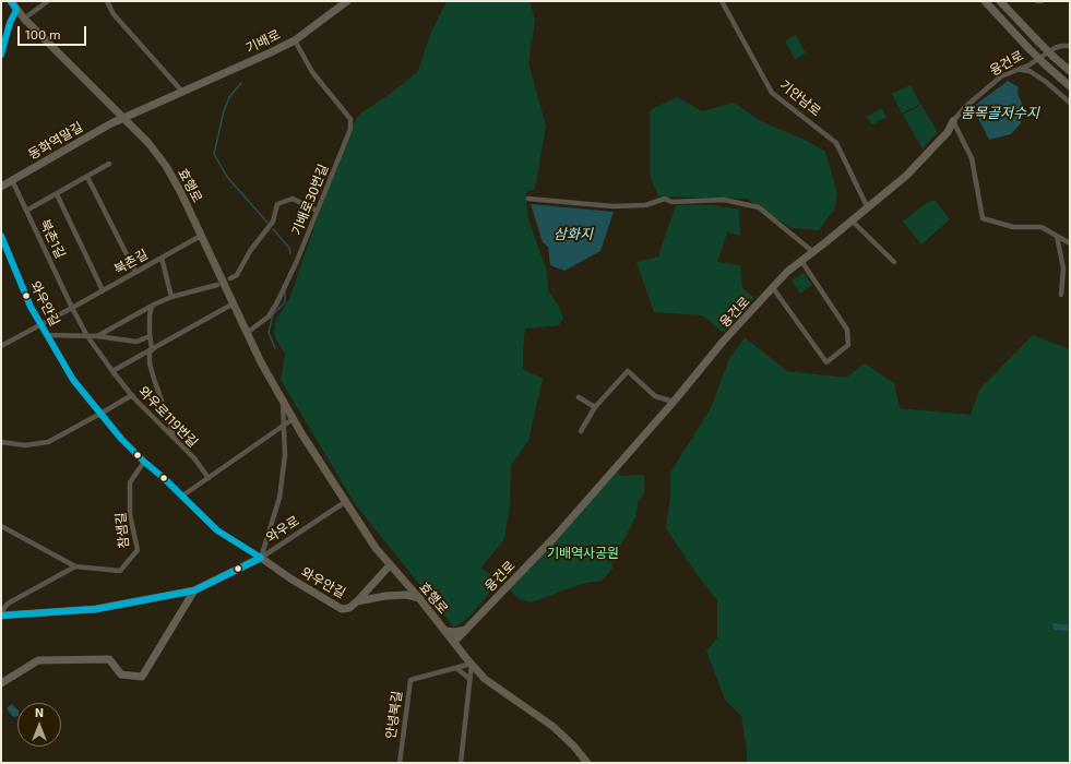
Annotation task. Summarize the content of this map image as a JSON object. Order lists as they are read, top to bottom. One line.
{"streets":{"main road":["효행로"],"street":["기배로","융건로","기안남로","동화역말길","기배로30번길","북촌1길","북촌길","와우안길","와우로119번길","와우로","참샘길","안녕북길"]},"crossings":[["기배로","동화역말길"],["기배로","효행로"],["기배로","기배로30번길"],["융건로","기안남로"],["융건로","효행로"],["동화역말길","효행로"],["동화역말길","북촌1길"],["효행로","기배로30번길"],["효행로","북촌길"],["효행로","와우안길"],["효행로","와우로"],["효행로","안녕북길"],["북촌1길","북촌길"],["북촌1길","와우로119번길"],["북촌길","와우안길"],["북촌길","와우로119번길"],["와우안길","와우로"],["와우안길","참샘길"]],"water":["품목골저수지","삼화지"],"parks":["기배역사공원"],"scale_bar":"100 m","north":"top"}
